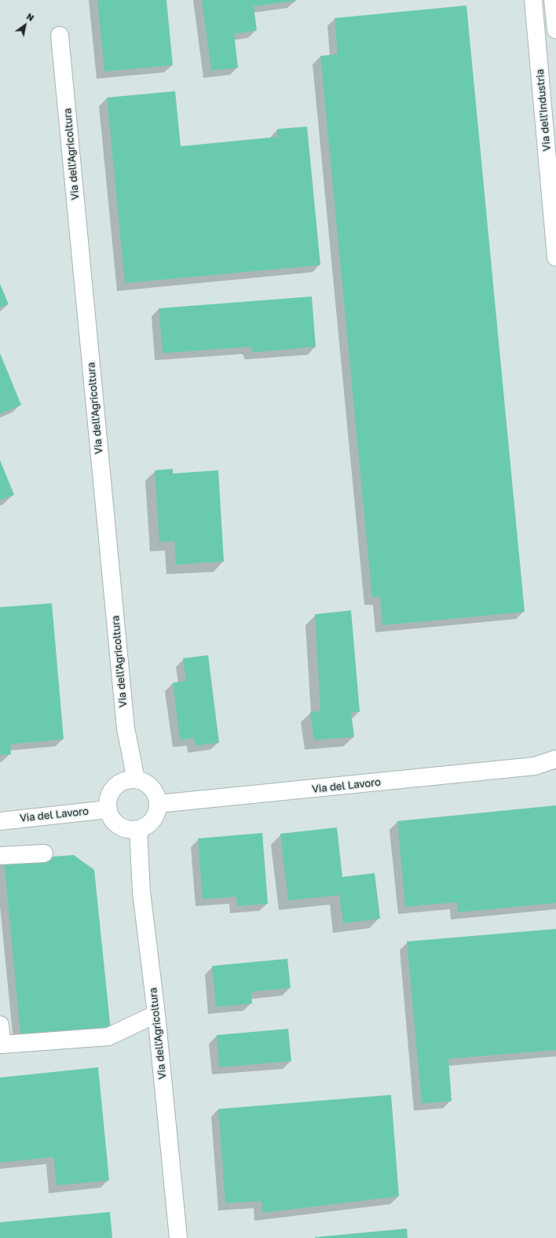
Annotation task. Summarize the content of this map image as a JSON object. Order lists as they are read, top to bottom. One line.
{"streets":{"street":["Via dell'Industria","Via dell'Agricoltura","Via del Lavoro"]},"crossings":[["Via dell'Agricoltura","Via del Lavoro"]],"north":"top right"}
